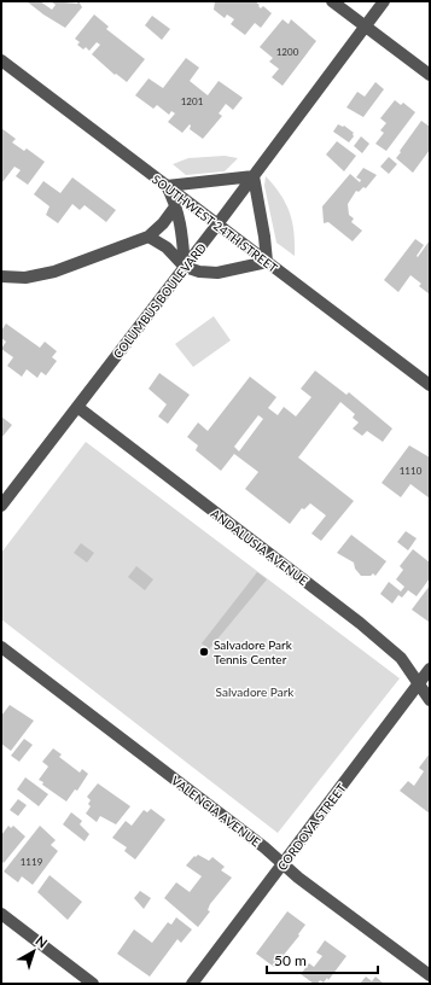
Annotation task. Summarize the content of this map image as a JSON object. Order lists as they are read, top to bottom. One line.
{"streets":{"street":["SOUTHWEST 24TH STREET","COLUMBUS BOULEVARD","ANDALUSIA AVENUE","VALENCIA AVENUE","CORDOVA STREET"]},"crossings":[["SOUTHWEST 24TH STREET","COLUMBUS BOULEVARD"],["COLUMBUS BOULEVARD","ANDALUSIA AVENUE"],["ANDALUSIA AVENUE","CORDOVA STREET"],["VALENCIA AVENUE","CORDOVA STREET"]],"parks":["Salvadore Park"],"places":["Salvadore Park Tennis Center"],"house_numbers":["1200","1201","1110","1119"],"scale_bar":"50 m","north":"top right"}
